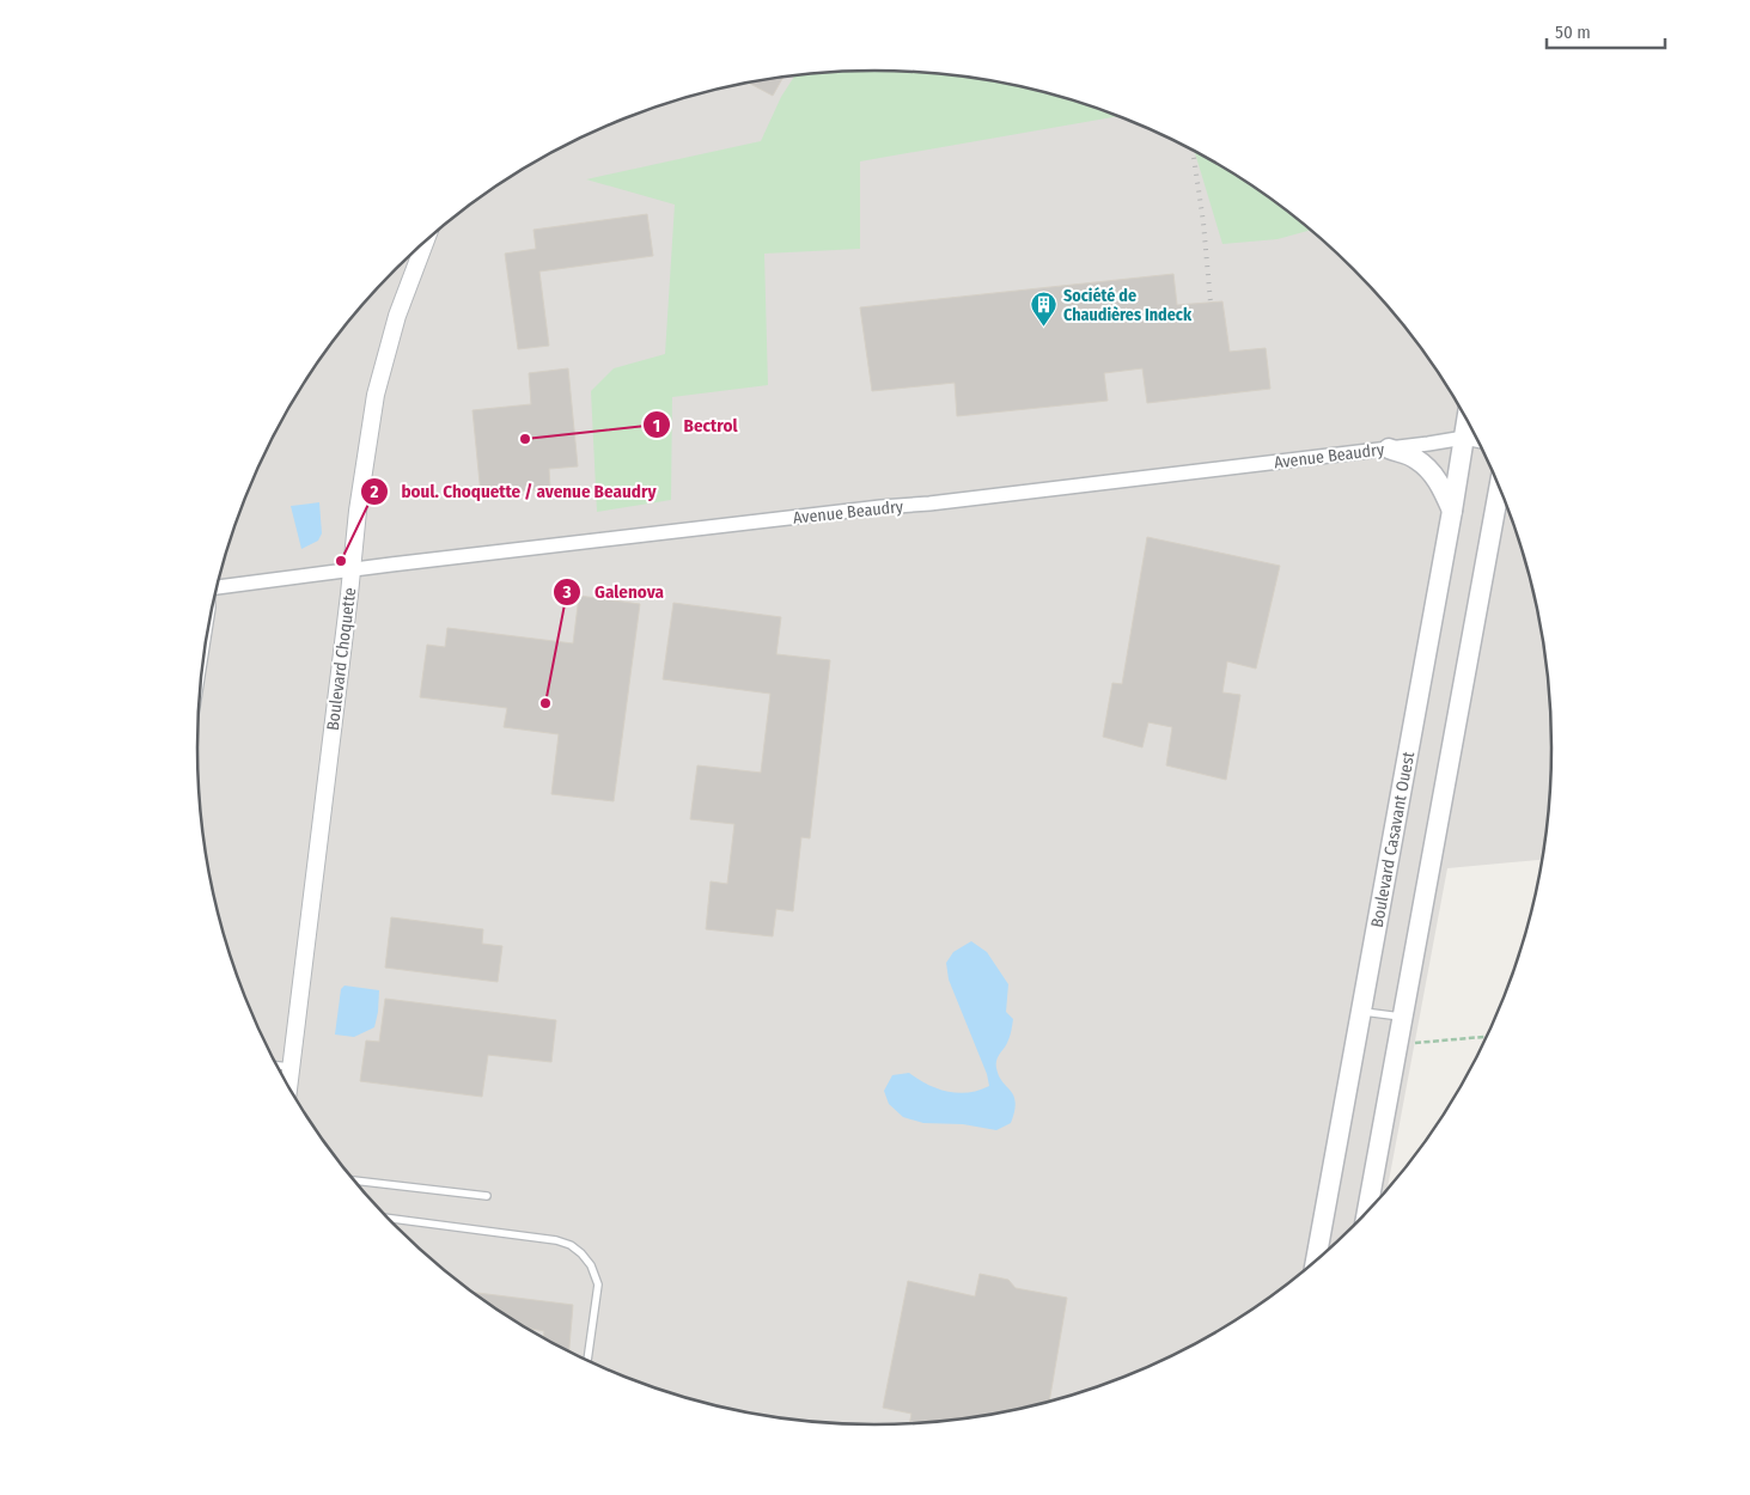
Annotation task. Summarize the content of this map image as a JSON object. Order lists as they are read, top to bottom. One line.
{"streets":{"main road":["Boulevard Casavant Ouest"],"street":["Avenue Beaudry","Boulevard Choquette"]},"crossings":[["Avenue Beaudry","Boulevard Choquette"],["Avenue Beaudry","Boulevard Casavant Ouest"]],"places":{"building":["Société de Chaudières Indeck"],"other":["Bectrol","boul. Choquette / avenue Beaudry","Galenova"]},"scale_bar":"50 m"}
